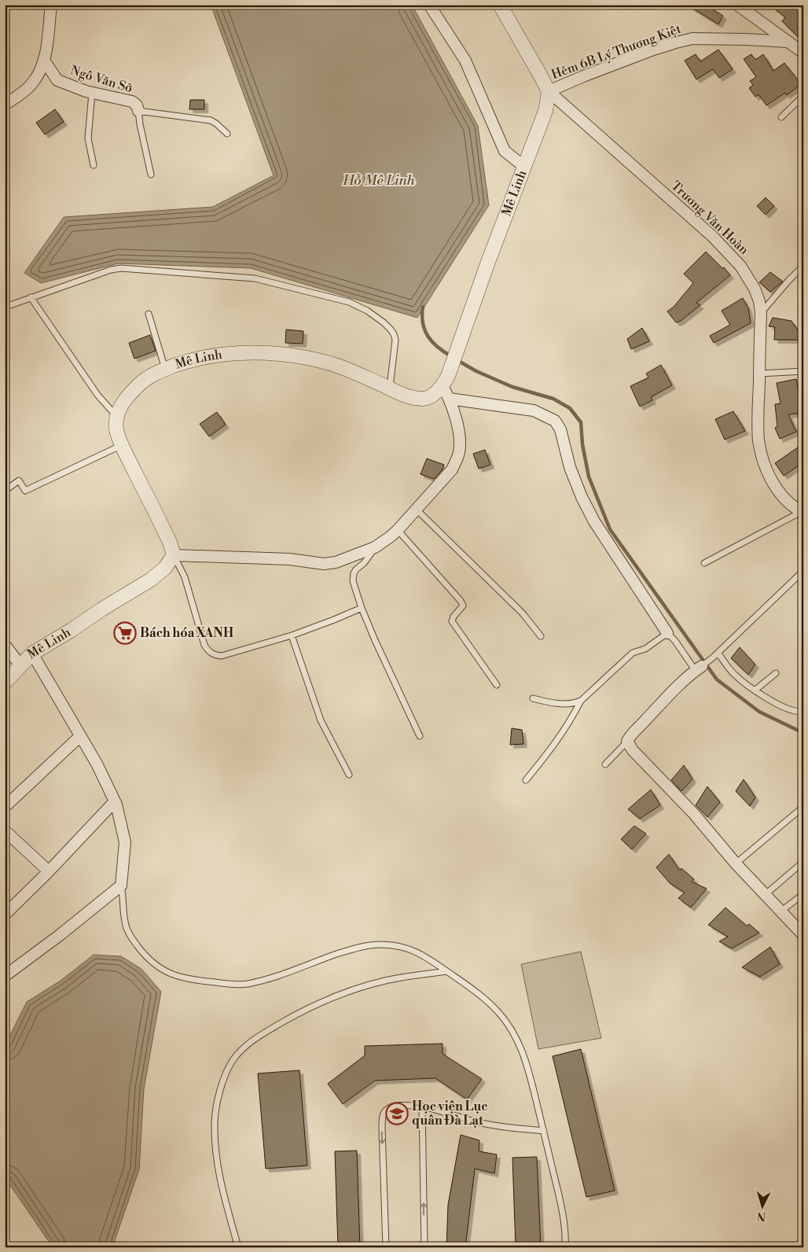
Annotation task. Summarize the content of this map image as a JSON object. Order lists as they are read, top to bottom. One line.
{"streets":{"street":["Hẻm 6B Lý Thương Kiệt","Ngô Văn Sở","Mê Linh","Trương Văn Hoàn"]},"crossings":[["Hẻm 6B Lý Thương Kiệt","Mê Linh"],["Hẻm 6B Lý Thương Kiệt","Trương Văn Hoàn"],["Mê Linh","Trương Văn Hoàn"]],"water":["Hồ Mê Linh"],"places":{"supermarket":["Bách hóa XANH"],"school or university":["Học viện Lục quân Đà Lạt"]},"north":"bottom"}
